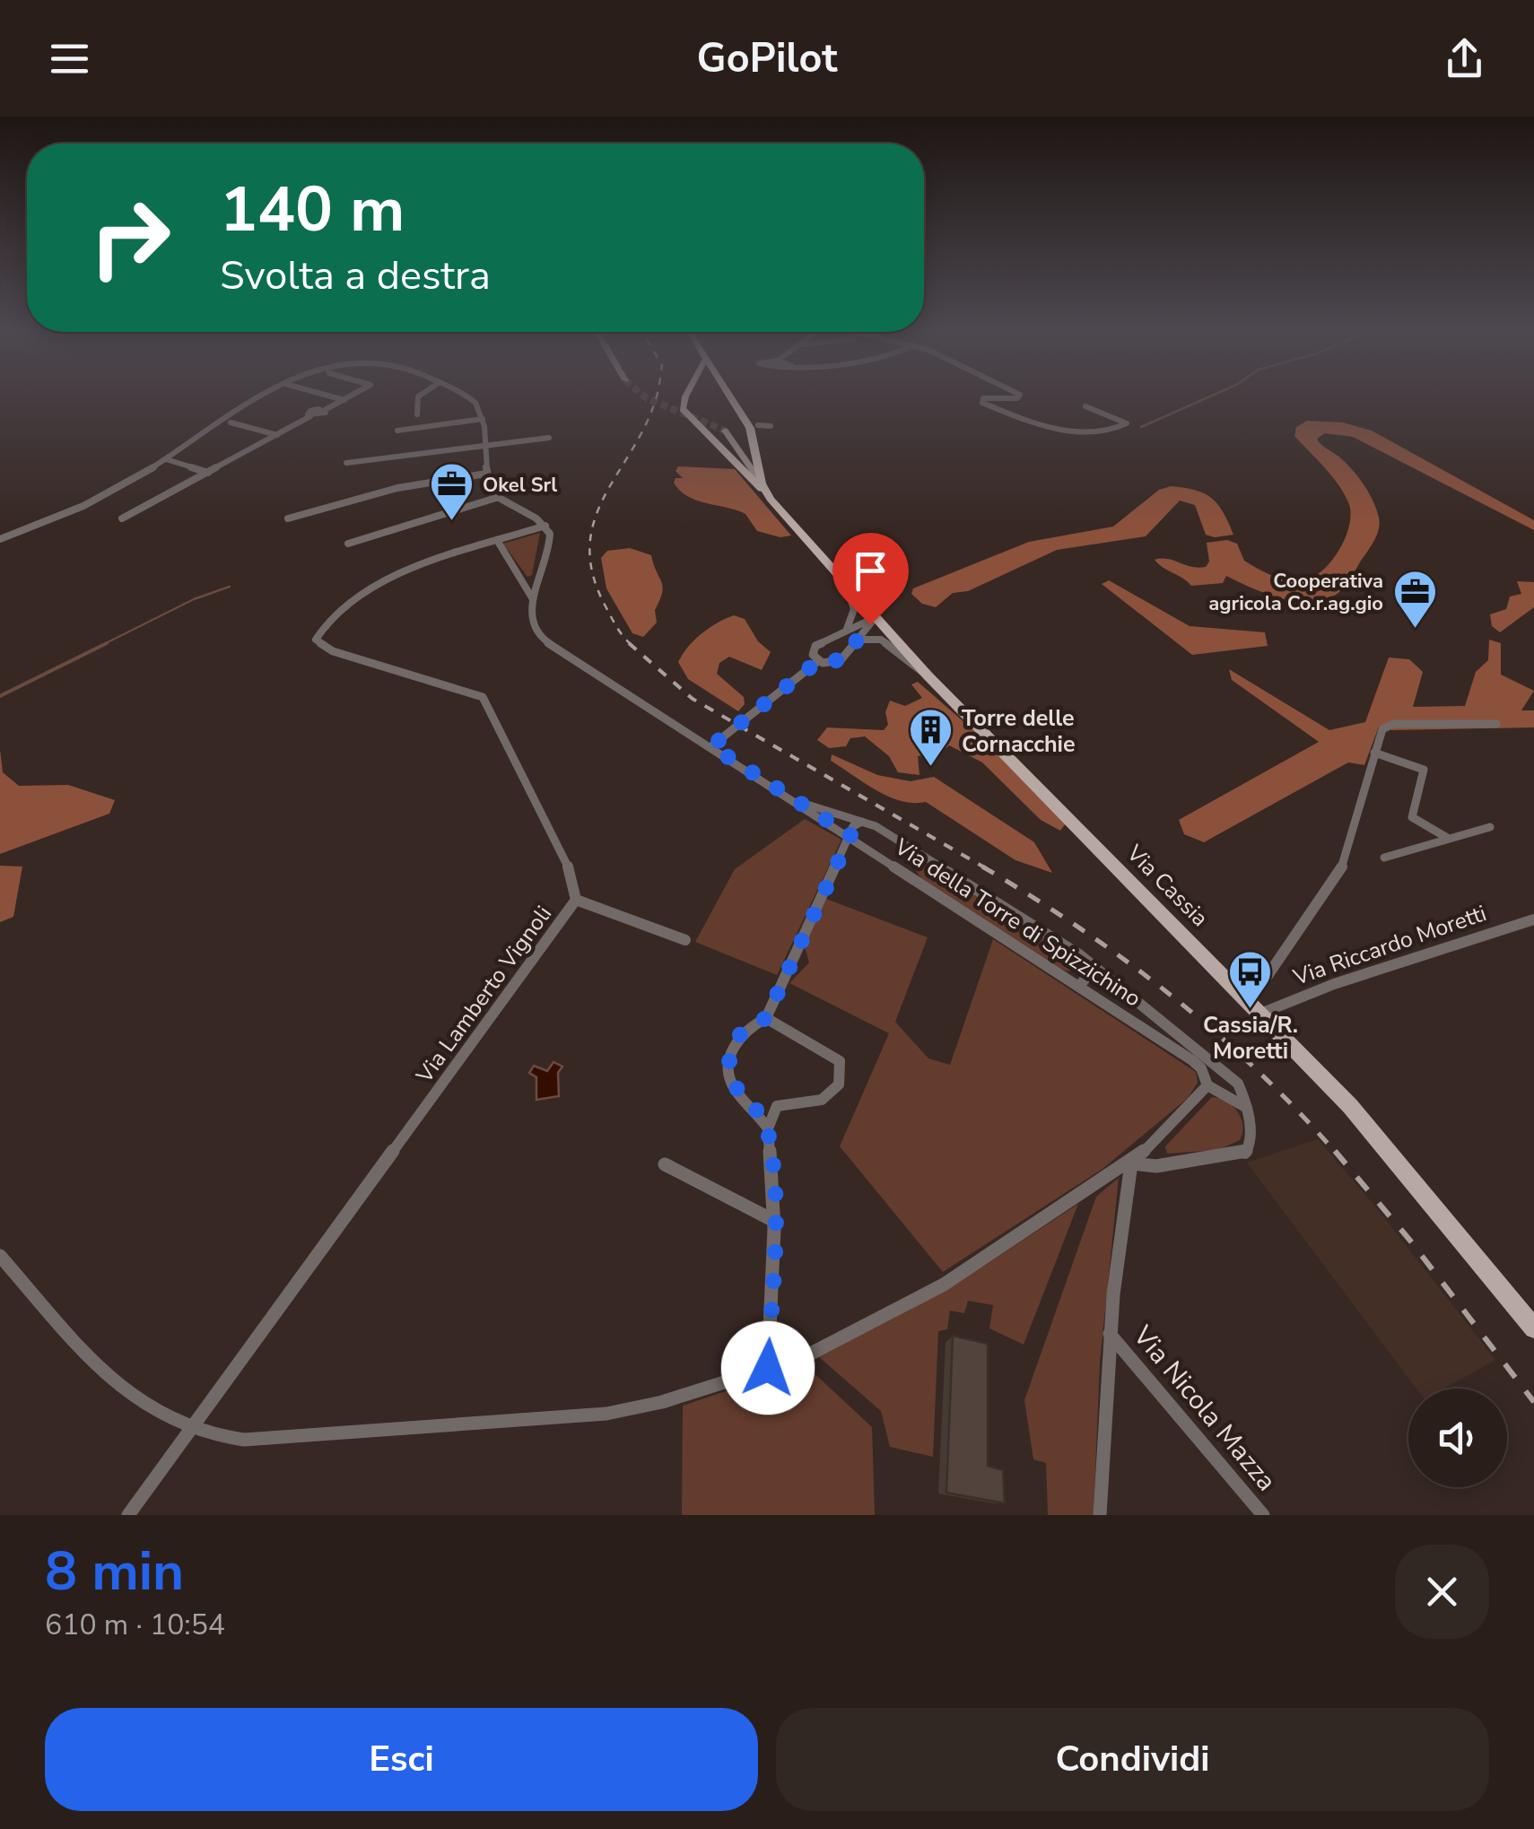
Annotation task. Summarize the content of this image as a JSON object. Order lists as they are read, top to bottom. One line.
{"streets":{"main road":["Via Cassia"],"street":["Via della Torre di Spizzichino","Via Riccardo Moretti","Via Lamberto Vignoli","Via Nicola Mazza"]},"crossings":[["Via Cassia","Via Riccardo Moretti"]],"places":{"office":["Okel Srl","Cooperativa agricola Co.r.ag.gio"],"building":["Torre delle Cornacchie"],"bus stop":["Cassia/R. Moretti"]},"page":{"header":"GoPilot","turn":["140 m","Svolta a destra"],"heading":["8 min","610 m · 10:54"],"buttons":["Esci","Condividi"]}}
